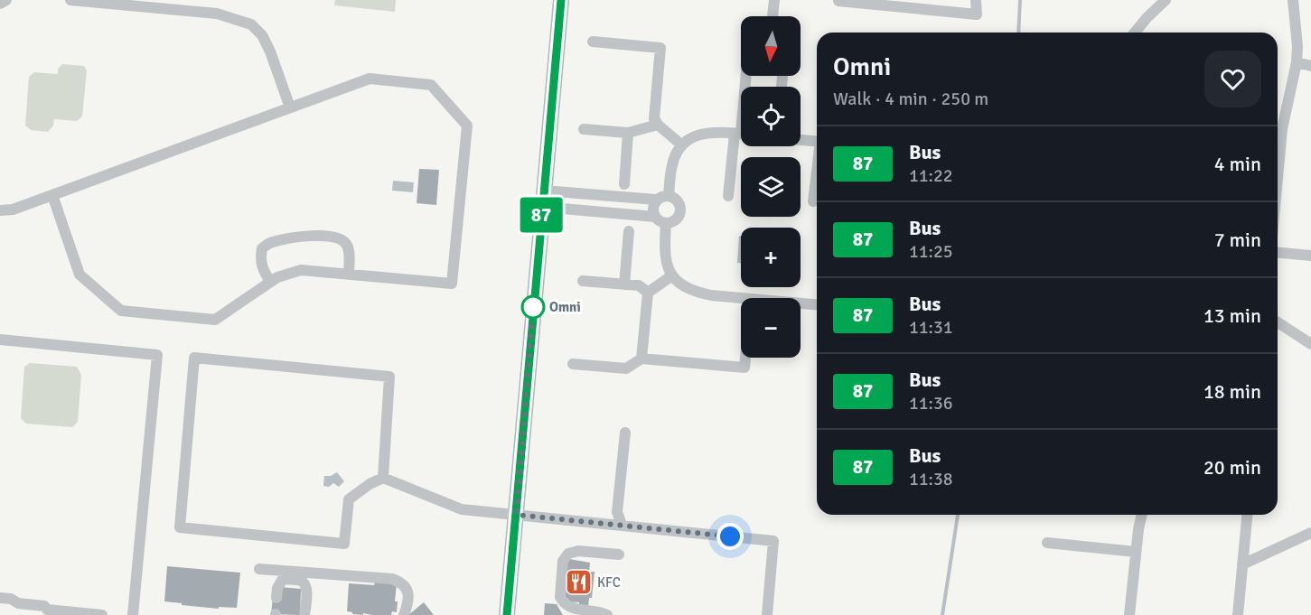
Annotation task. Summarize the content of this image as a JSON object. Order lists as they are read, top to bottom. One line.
{"places":{"other":["Omni"],"restaurant":["KFC"]},"lines":["bus line 87"],"north":"bottom","page":{"on_map":"87","map_buttons":["+","−"],"heading":["Omni","Walk · 4 min · 250 m"],"list":[{"mark":"87","name":"Bus","note":"11:22","value":"4 min"},{"mark":"87","name":"Bus","note":"11:25","value":"7 min"},{"mark":"87","name":"Bus","note":"11:31","value":"13 min"},{"mark":"87","name":"Bus","note":"11:36","value":"18 min"},{"mark":"87","name":"Bus","note":"11:38","value":"20 min"}]}}
